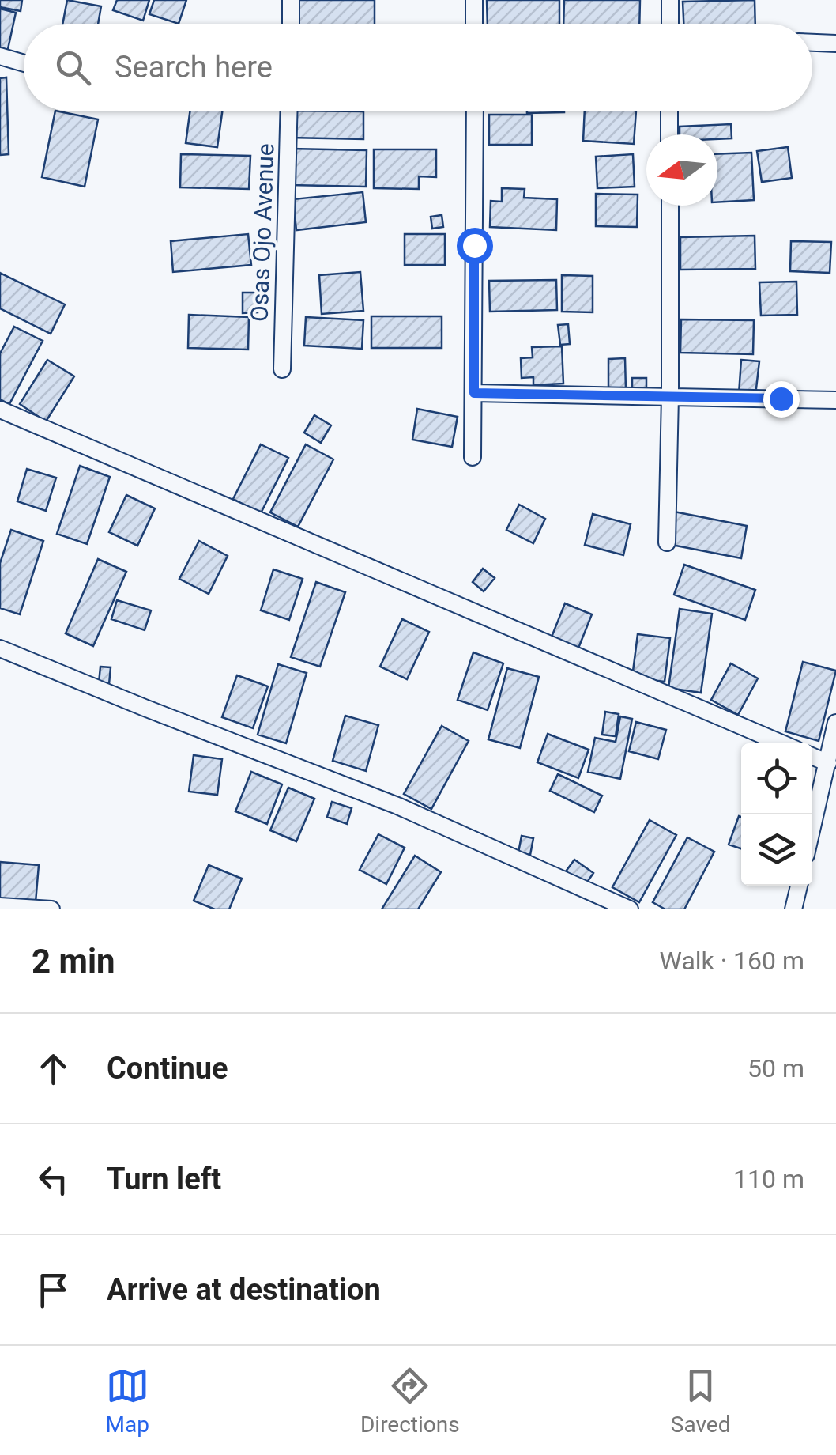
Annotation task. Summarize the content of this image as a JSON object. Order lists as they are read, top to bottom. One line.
{"streets":{"street":["Osas Ojo Avenue"]},"north":"left","page":{"search":"Search here","heading":["2 min","Walk · 160 m"],"list":[["Continue","50 m"],["Turn left","110 m"],"Arrive at destination"],"nav":["Map","Directions","Saved"]}}
